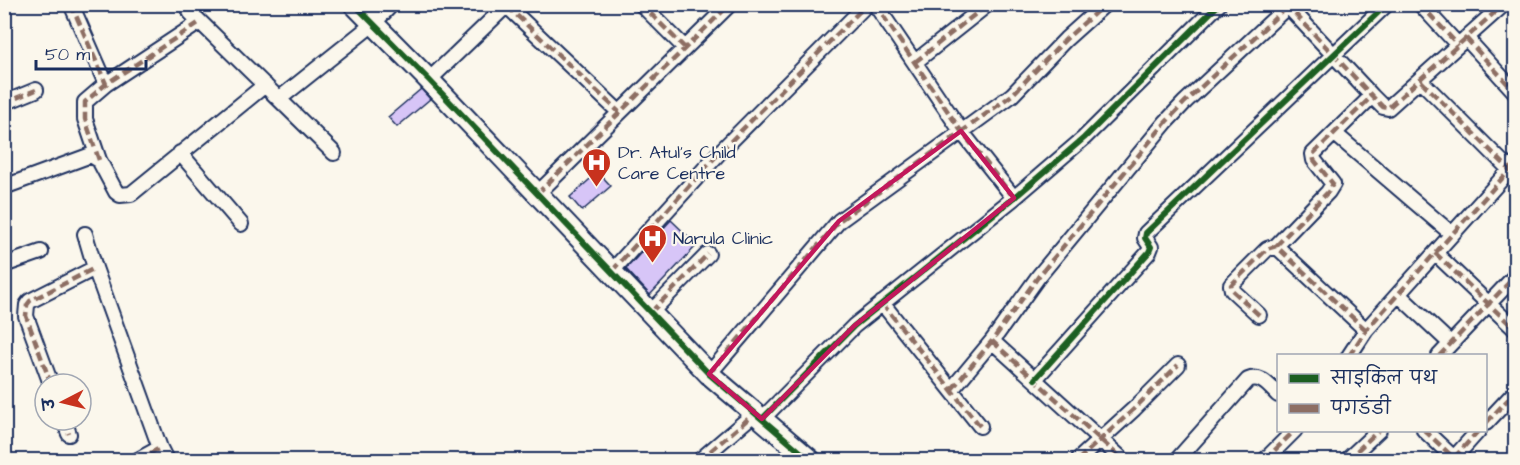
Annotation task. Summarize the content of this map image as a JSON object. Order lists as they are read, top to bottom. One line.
{"places":{"hospital":["Dr. Atul's Child Care Centre","Narula Clinic"]},"legend":["साइकिल पथ","पगडंडी"],"scale_bar":"50 m","north":"left"}
